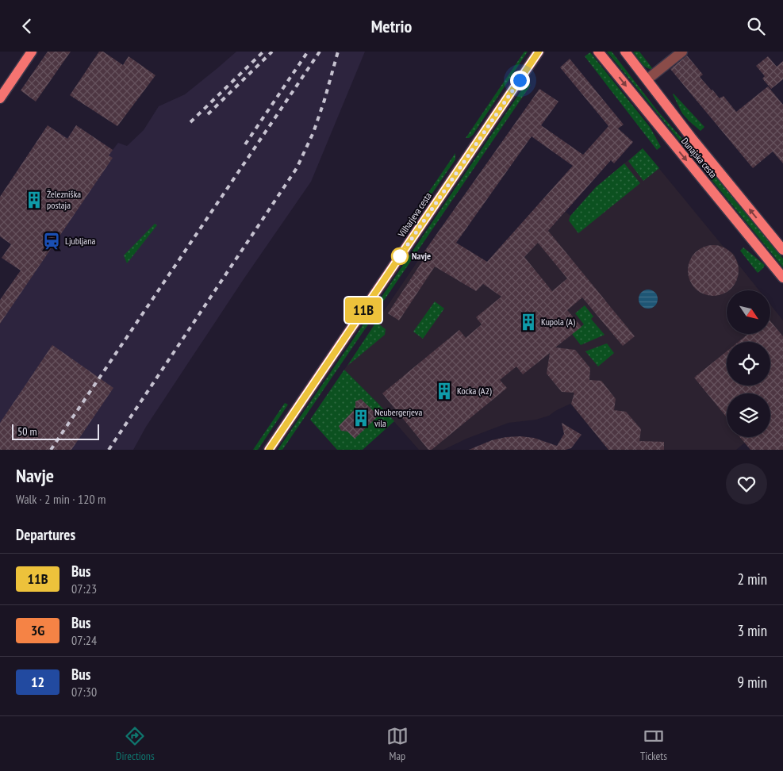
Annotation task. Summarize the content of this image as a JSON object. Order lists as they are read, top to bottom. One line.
{"streets":{"main road":["Dunajska cesta","Vilharjeva cesta"]},"places":{"building":["Železniška postaja","Kupola (A)","Kocka (A2)","Neubergerjeva vila"],"station":["Ljubljana"],"other":["Navje"]},"lines":["bus line 11B"],"scale_bar":"50 m","north":"bottom right","page":{"header":"Metrio","on_map":"11B","scale":"50 m","heading":[["Navje","Walk · 2 min · 120 m"],"Departures"],"list":[{"mark":"11B","name":"Bus","note":"07:23","value":"2 min"},{"mark":"3G","name":"Bus","note":"07:24","value":"3 min"},{"mark":"12","name":"Bus","note":"07:30","value":"9 min"}],"tabs":["Directions","Map","Tickets"]}}
